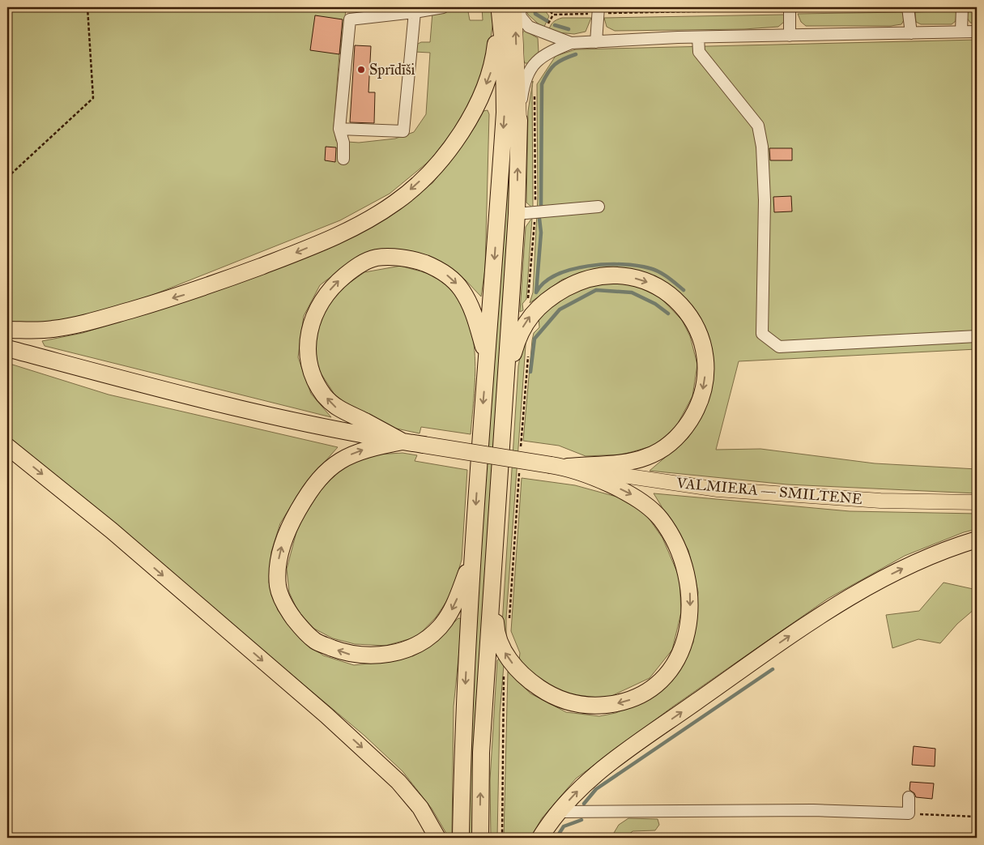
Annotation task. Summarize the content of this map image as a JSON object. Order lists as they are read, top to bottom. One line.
{"streets":{"main road":["VALMIERA — SMILTENE"]},"places":["Sprīdīši"]}
